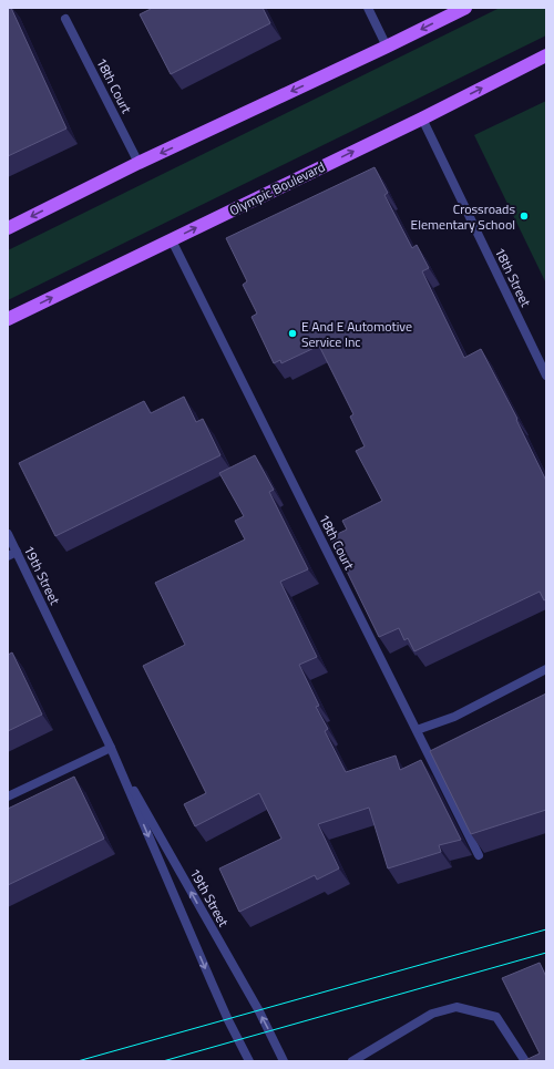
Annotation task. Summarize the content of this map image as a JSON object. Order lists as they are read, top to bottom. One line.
{"streets":{"main road":["Olympic Boulevard"],"street":["18th Court","18th Street","19th Street"]},"crossings":[["18th Court","Olympic Boulevard"],["Olympic Boulevard","18th Street"]],"places":["Crossroads Elementary School","E And E Automotive Service Inc"]}
